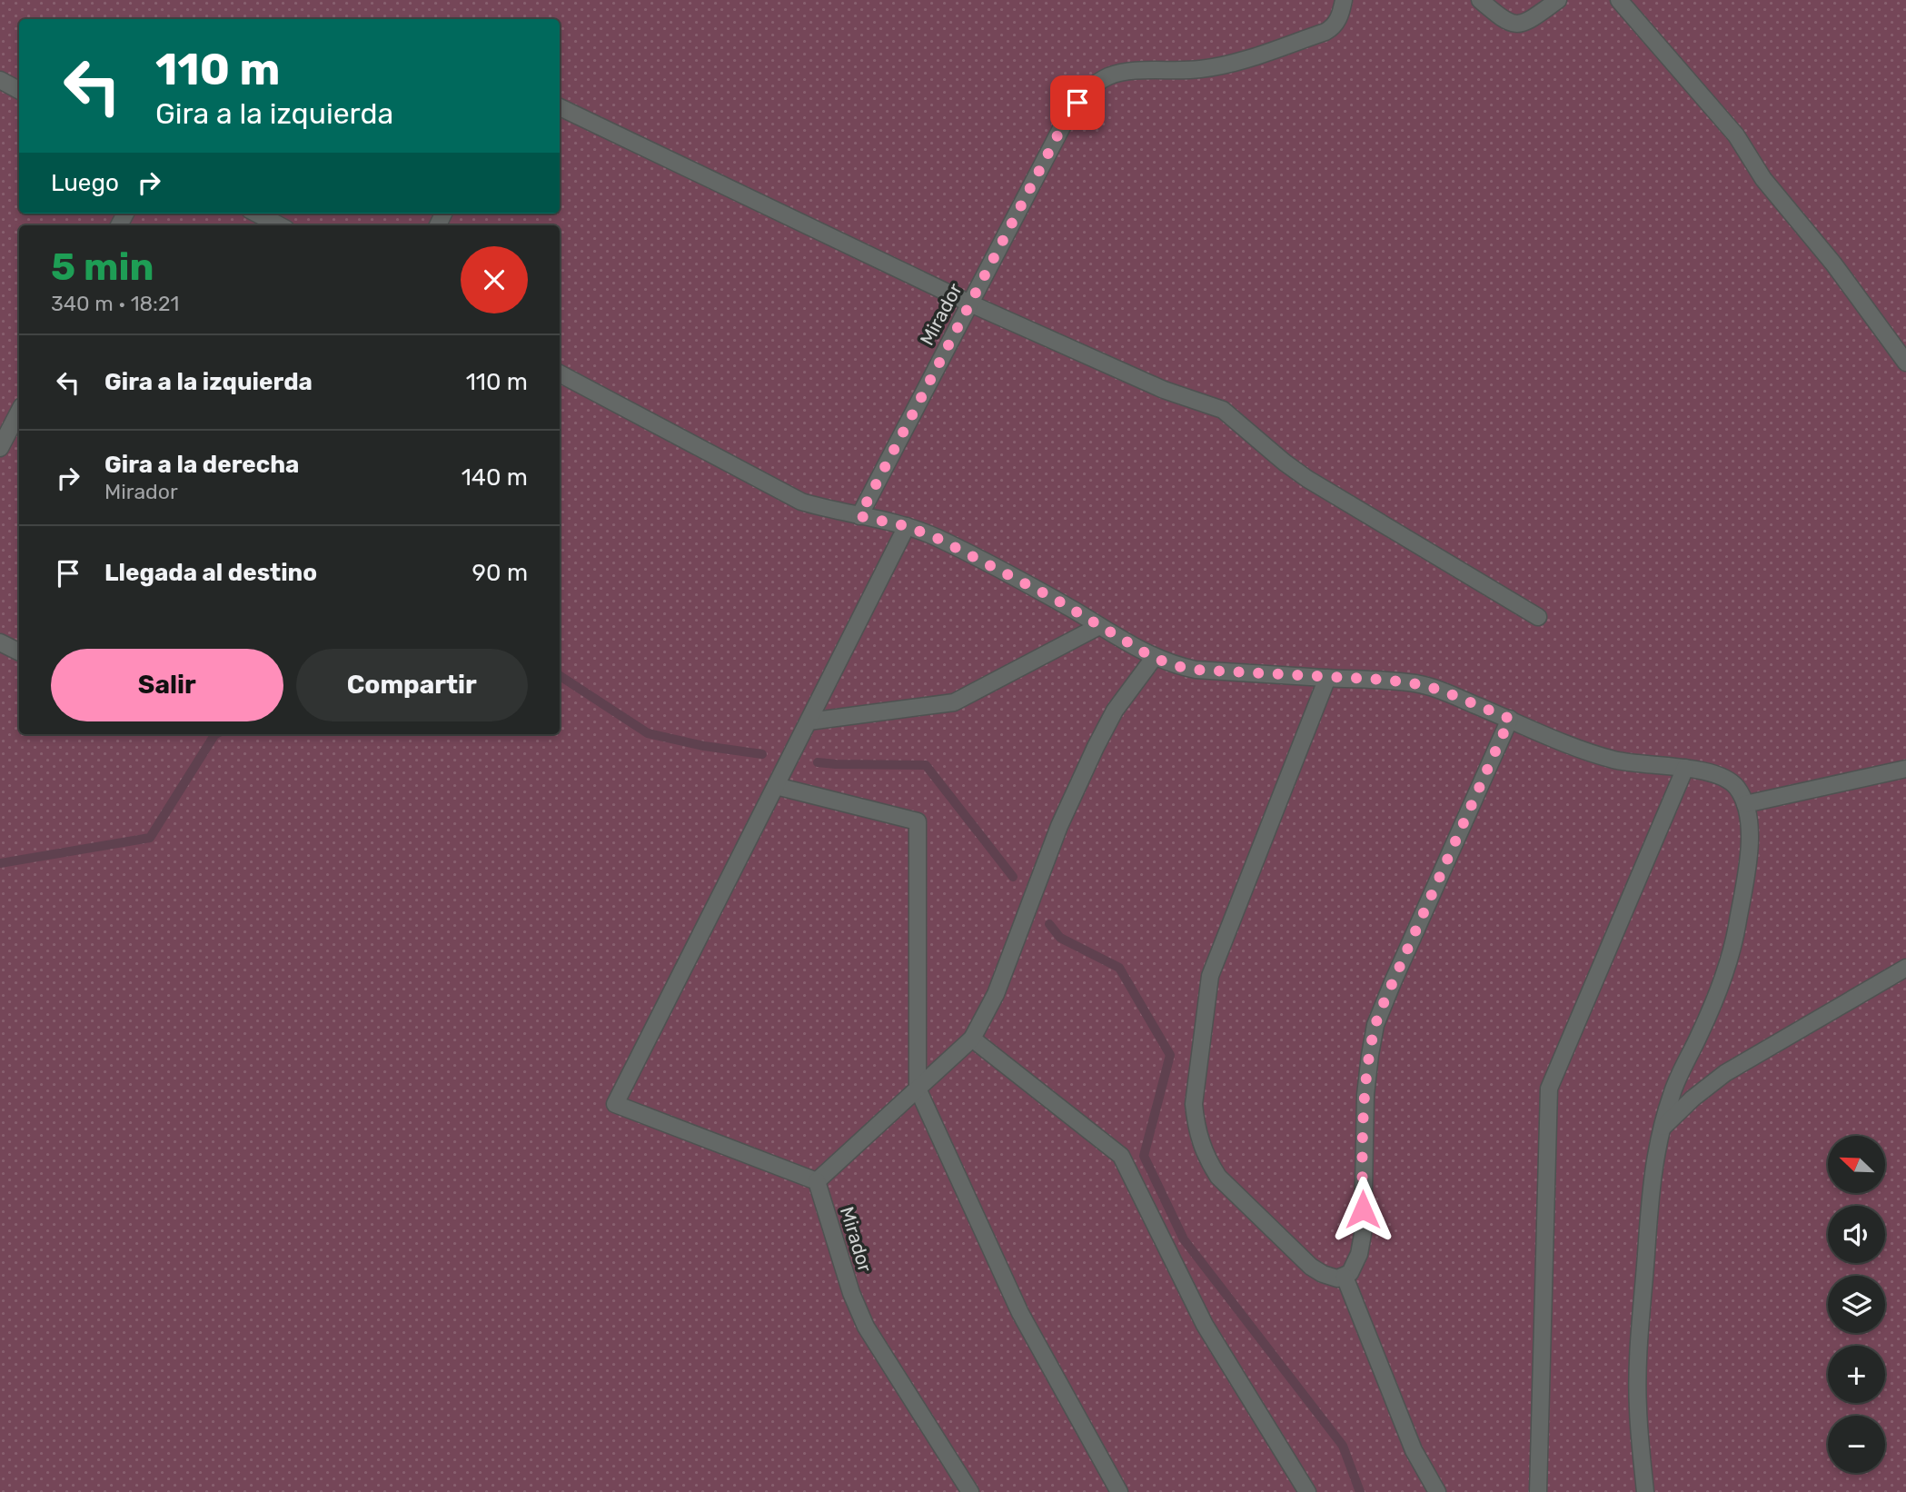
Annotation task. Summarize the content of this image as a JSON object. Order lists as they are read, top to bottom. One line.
{"streets":{"street":["Mirador"]},"north":"top left","page":{"turn":["110 m","Gira a la izquierda"],"then":"Luego","heading":["5 min","340 m · 18:21"],"list":[{"name":"Gira a la izquierda","value":"110 m"},{"name":"Gira a la derecha","note":"Mirador","value":"140 m"},{"name":"Llegada al destino","value":"90 m"}],"buttons":["Salir","Compartir"],"map_buttons":["+","−"]}}
